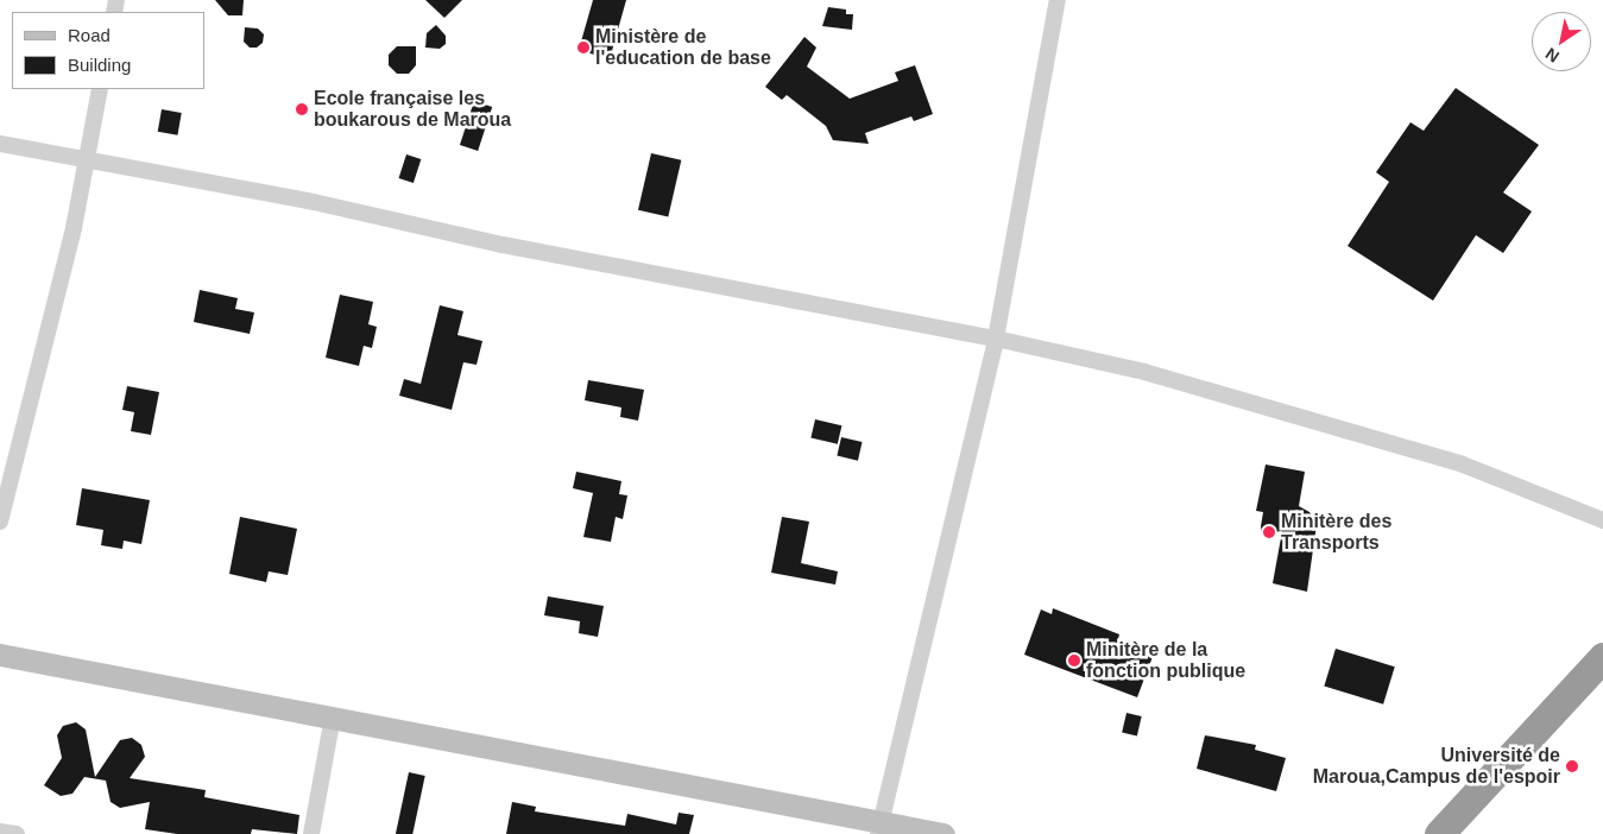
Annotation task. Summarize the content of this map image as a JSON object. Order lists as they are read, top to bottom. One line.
{"places":["Ministère de l'education de base","Ecole française les boukarous de Maroua","Minitère des Transports","Minitère de la fonction publique","Université de Maroua,Campus de l'espoir"],"legend":["Road","Building"],"north":"bottom left"}
